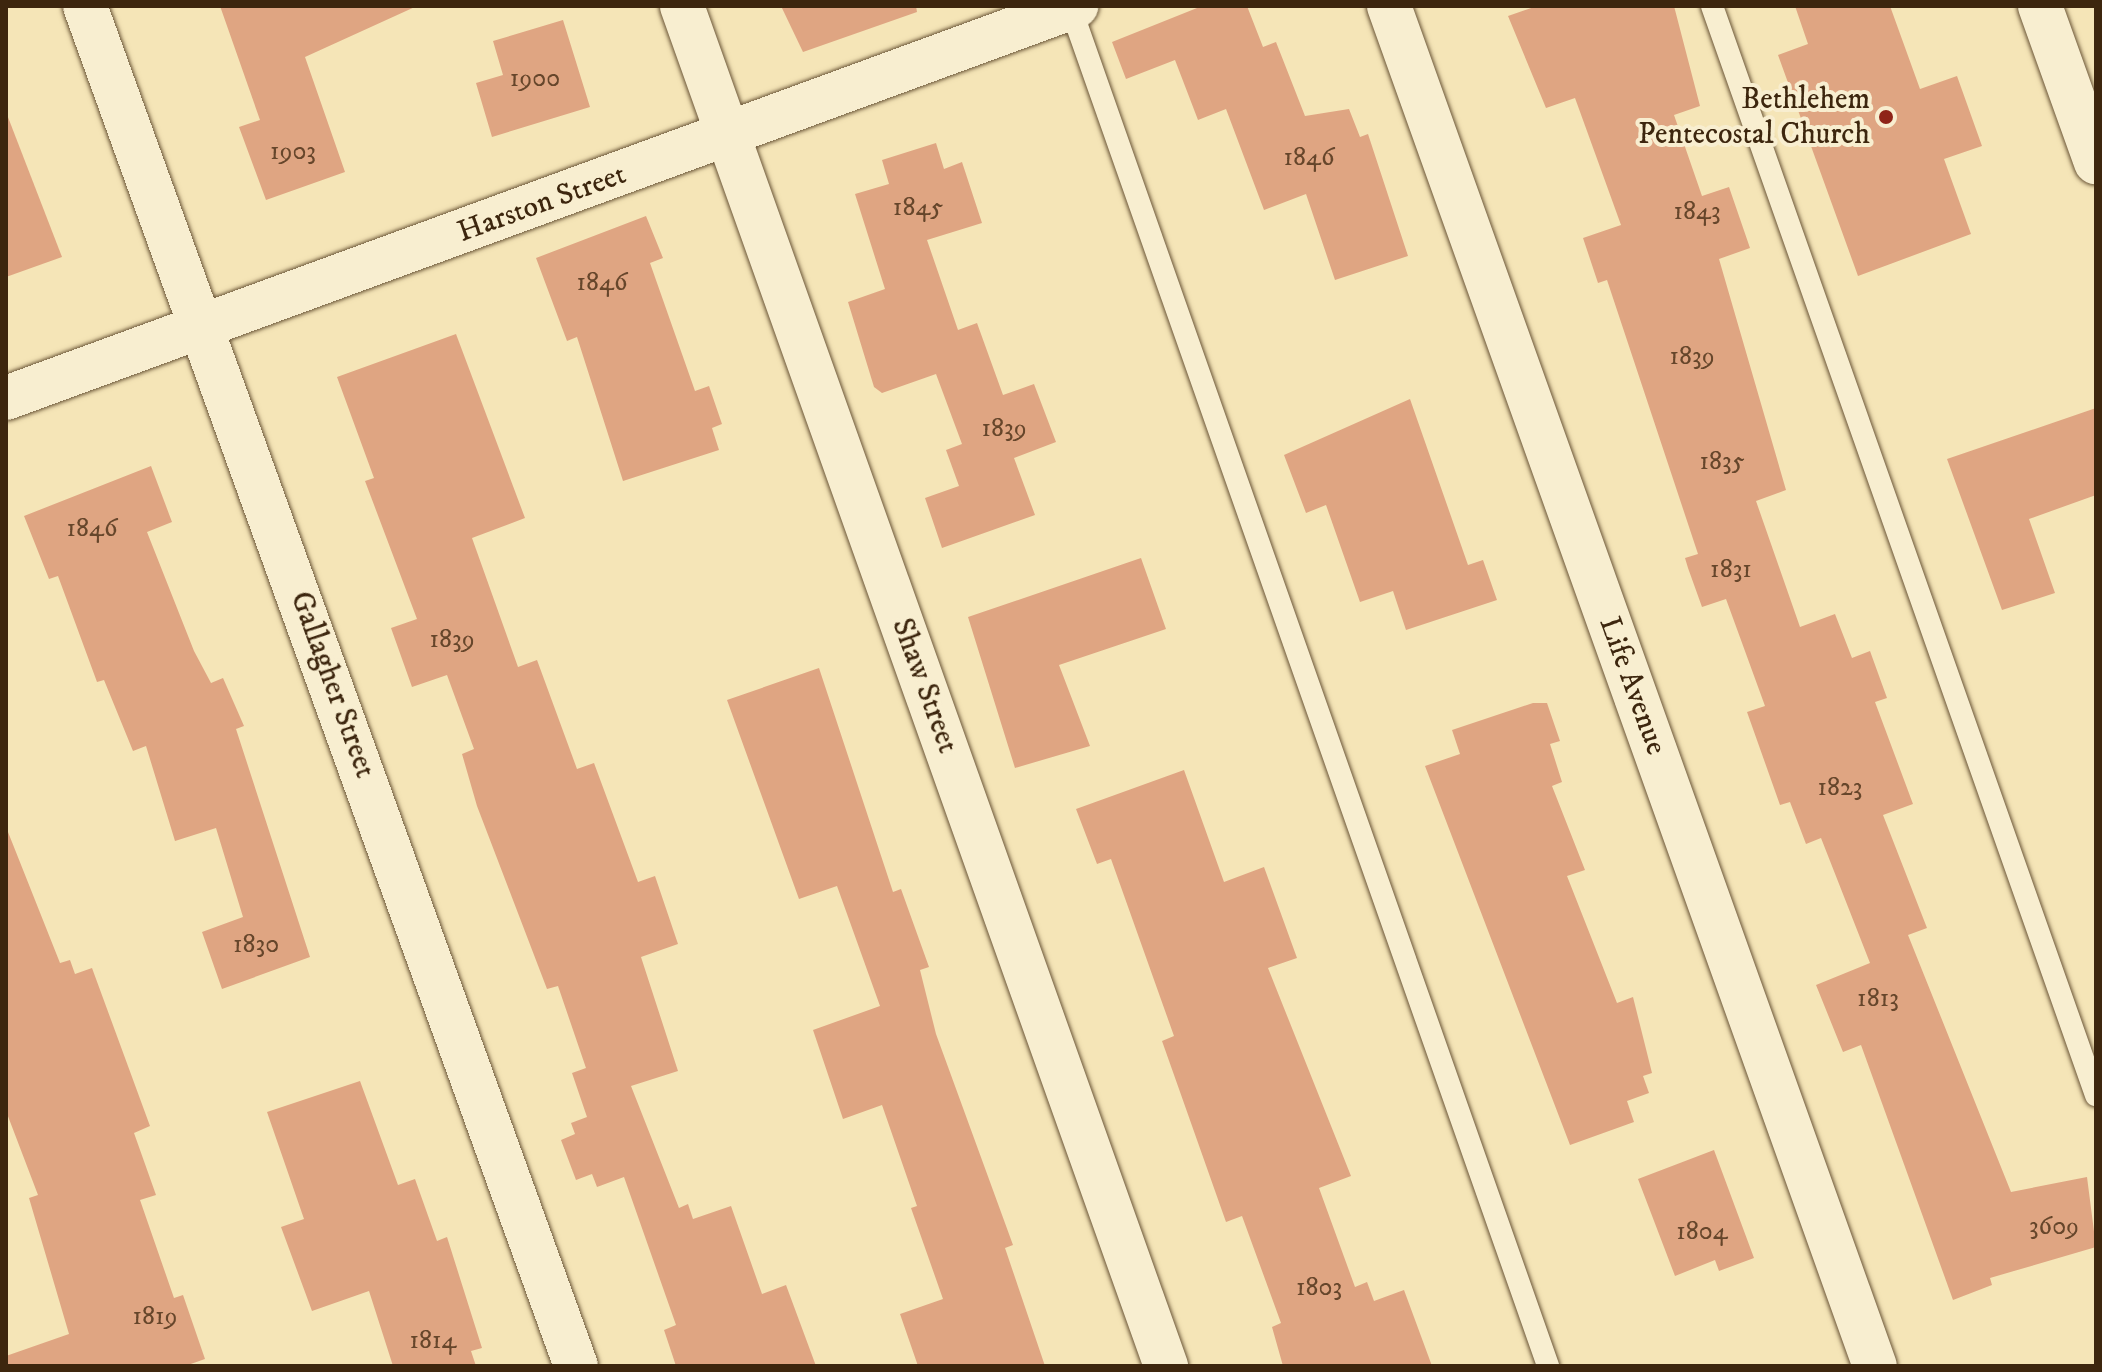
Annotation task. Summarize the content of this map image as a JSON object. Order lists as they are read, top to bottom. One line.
{"streets":{"street":["Harston Street","Gallagher Street","Shaw Street","Life Avenue"]},"crossings":[["Harston Street","Gallagher Street"],["Harston Street","Shaw Street"]],"places":["Bethlehem Pentecostal Church"],"house_numbers":["1900","1903","1846","1845","1843","1846","1839","1839","1835","1846","1831","1839","1823","1830","1813","3609","1804","1803","1819","1814"]}
